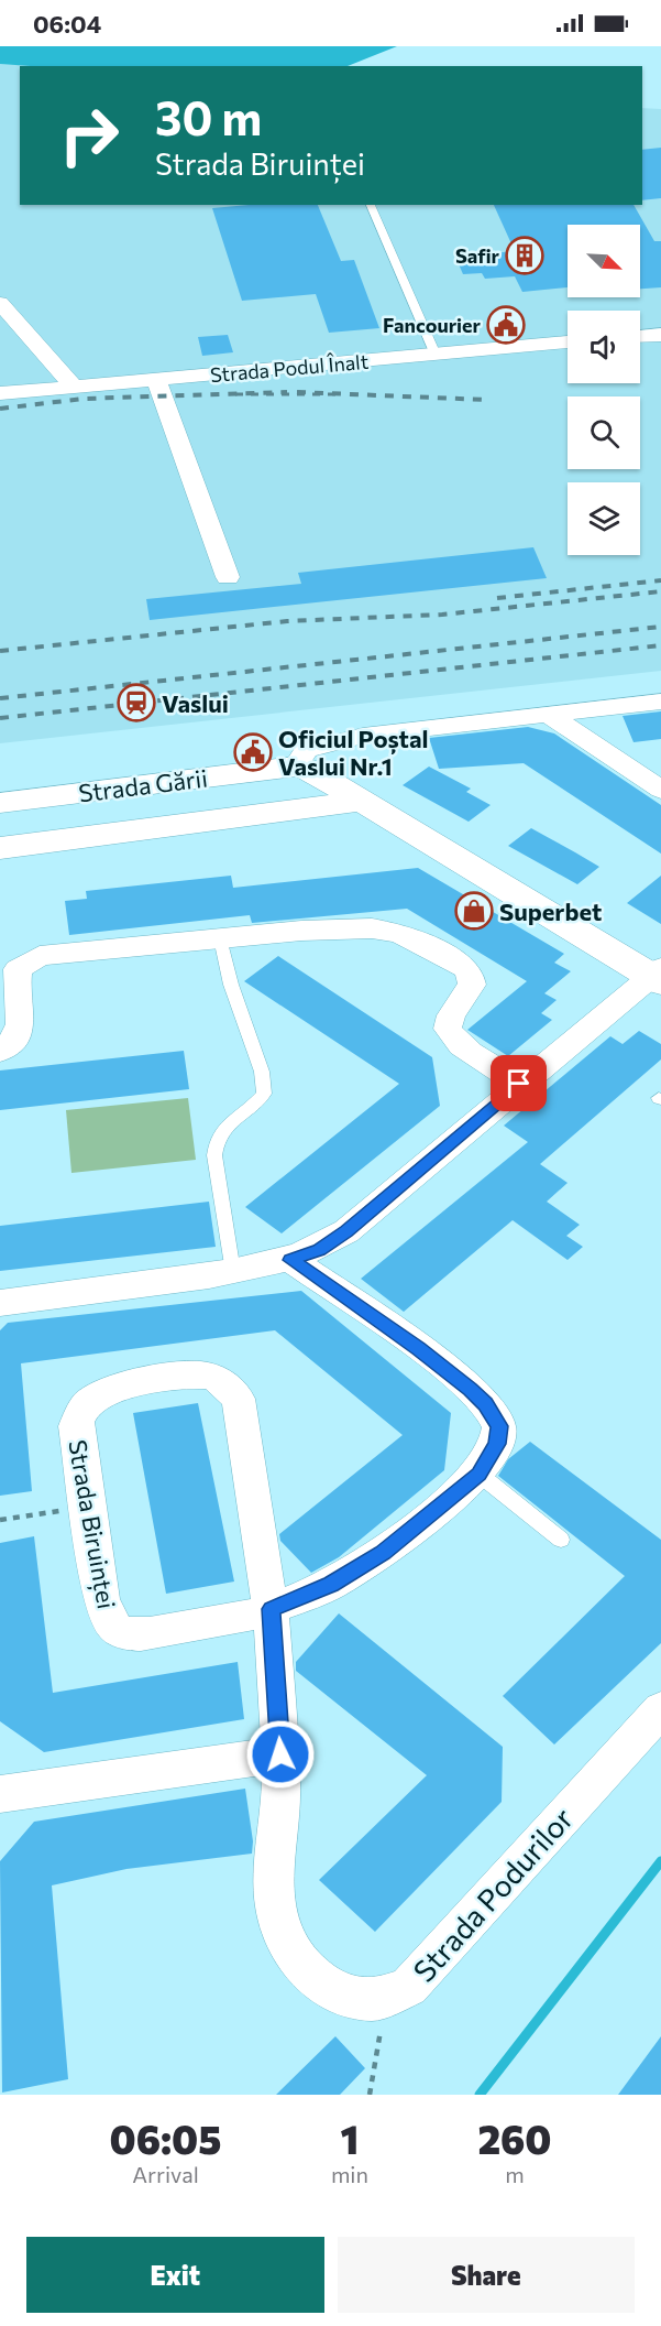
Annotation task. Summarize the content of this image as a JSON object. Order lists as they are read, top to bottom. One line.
{"streets":{"street":["Strada Podul Înalt","Strada Gării","Strada Biruinței","Strada Podurilor"]},"crossings":[["Strada Biruinței","Strada Podurilor"]],"places":{"building":["Safir"],"public building":["Fancourier","Oficiul Poștal Vaslui Nr.1"],"station":["Vaslui"],"shop":["Superbet"]},"north":"bottom right","page":{"status":"06:04","turn":["30 m","Strada Biruinței"],"eta":["06:05","Arrival","1","min","260","m"],"buttons":["Exit","Share"]}}
